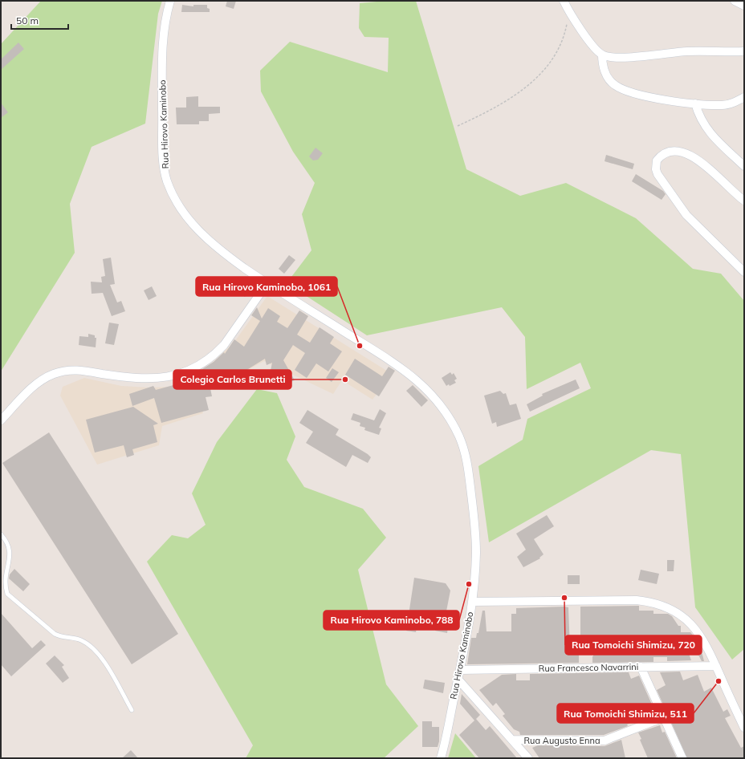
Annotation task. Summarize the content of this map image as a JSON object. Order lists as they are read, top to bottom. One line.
{"streets":{"street":["Rua Hirovo Kaminobo","Rua Francesco Navarrini","Rua Augusto Enna"]},"crossings":[["Rua Hirovo Kaminobo","Rua Francesco Navarrini"]],"places":["Rua Hirovo Kaminobo, 1061","Colegio Carlos Brunetti","Rua Hirovo Kaminobo, 788","Rua Tomoichi Shimizu, 720","Rua Tomoichi Shimizu, 511"],"scale_bar":"50 m"}
